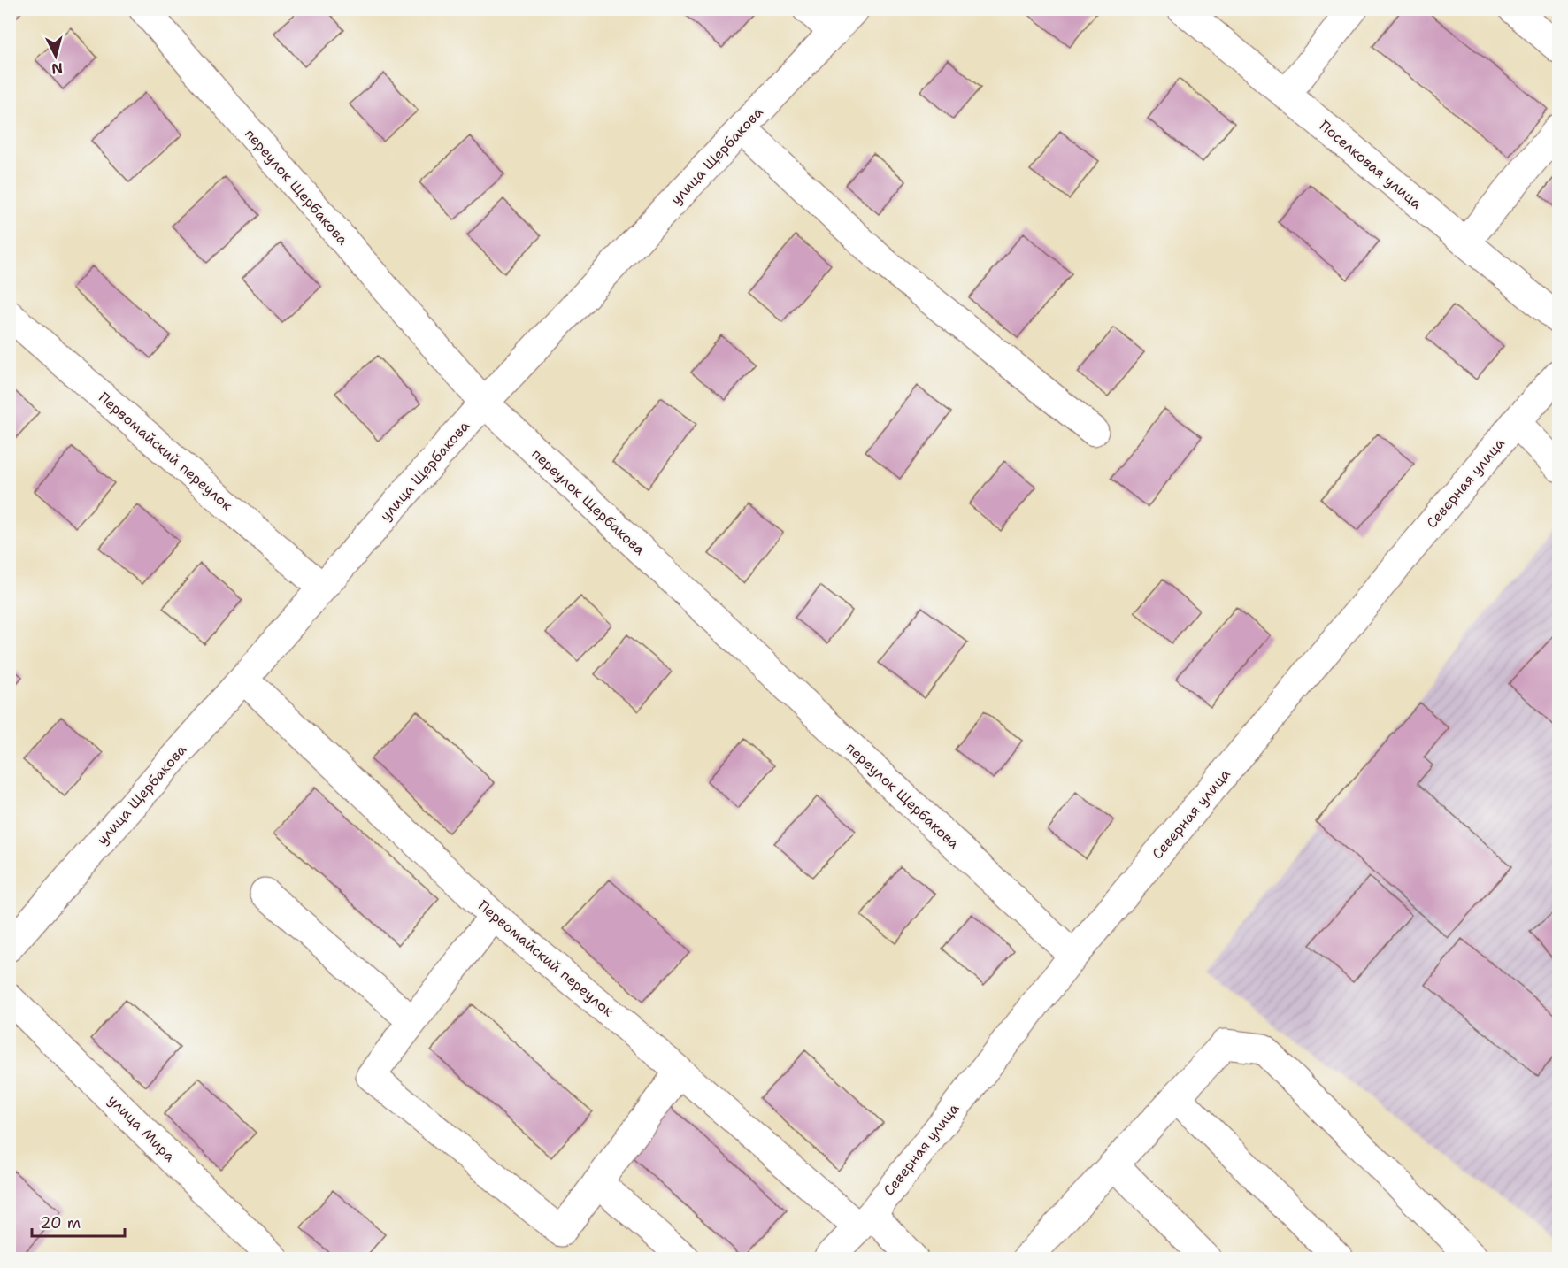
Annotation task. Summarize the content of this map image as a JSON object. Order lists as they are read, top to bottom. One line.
{"streets":{"street":["улица Щербакова","Поселковая улица","переулок Щербакова","Первомайский переулок","Северная улица","улица Мира"]},"crossings":[["улица Щербакова","переулок Щербакова"],["улица Щербакова","Первомайский переулок"],["переулок Щербакова","Северная улица"],["Первомайский переулок","Северная улица"]],"scale_bar":"20 m","north":"bottom"}
